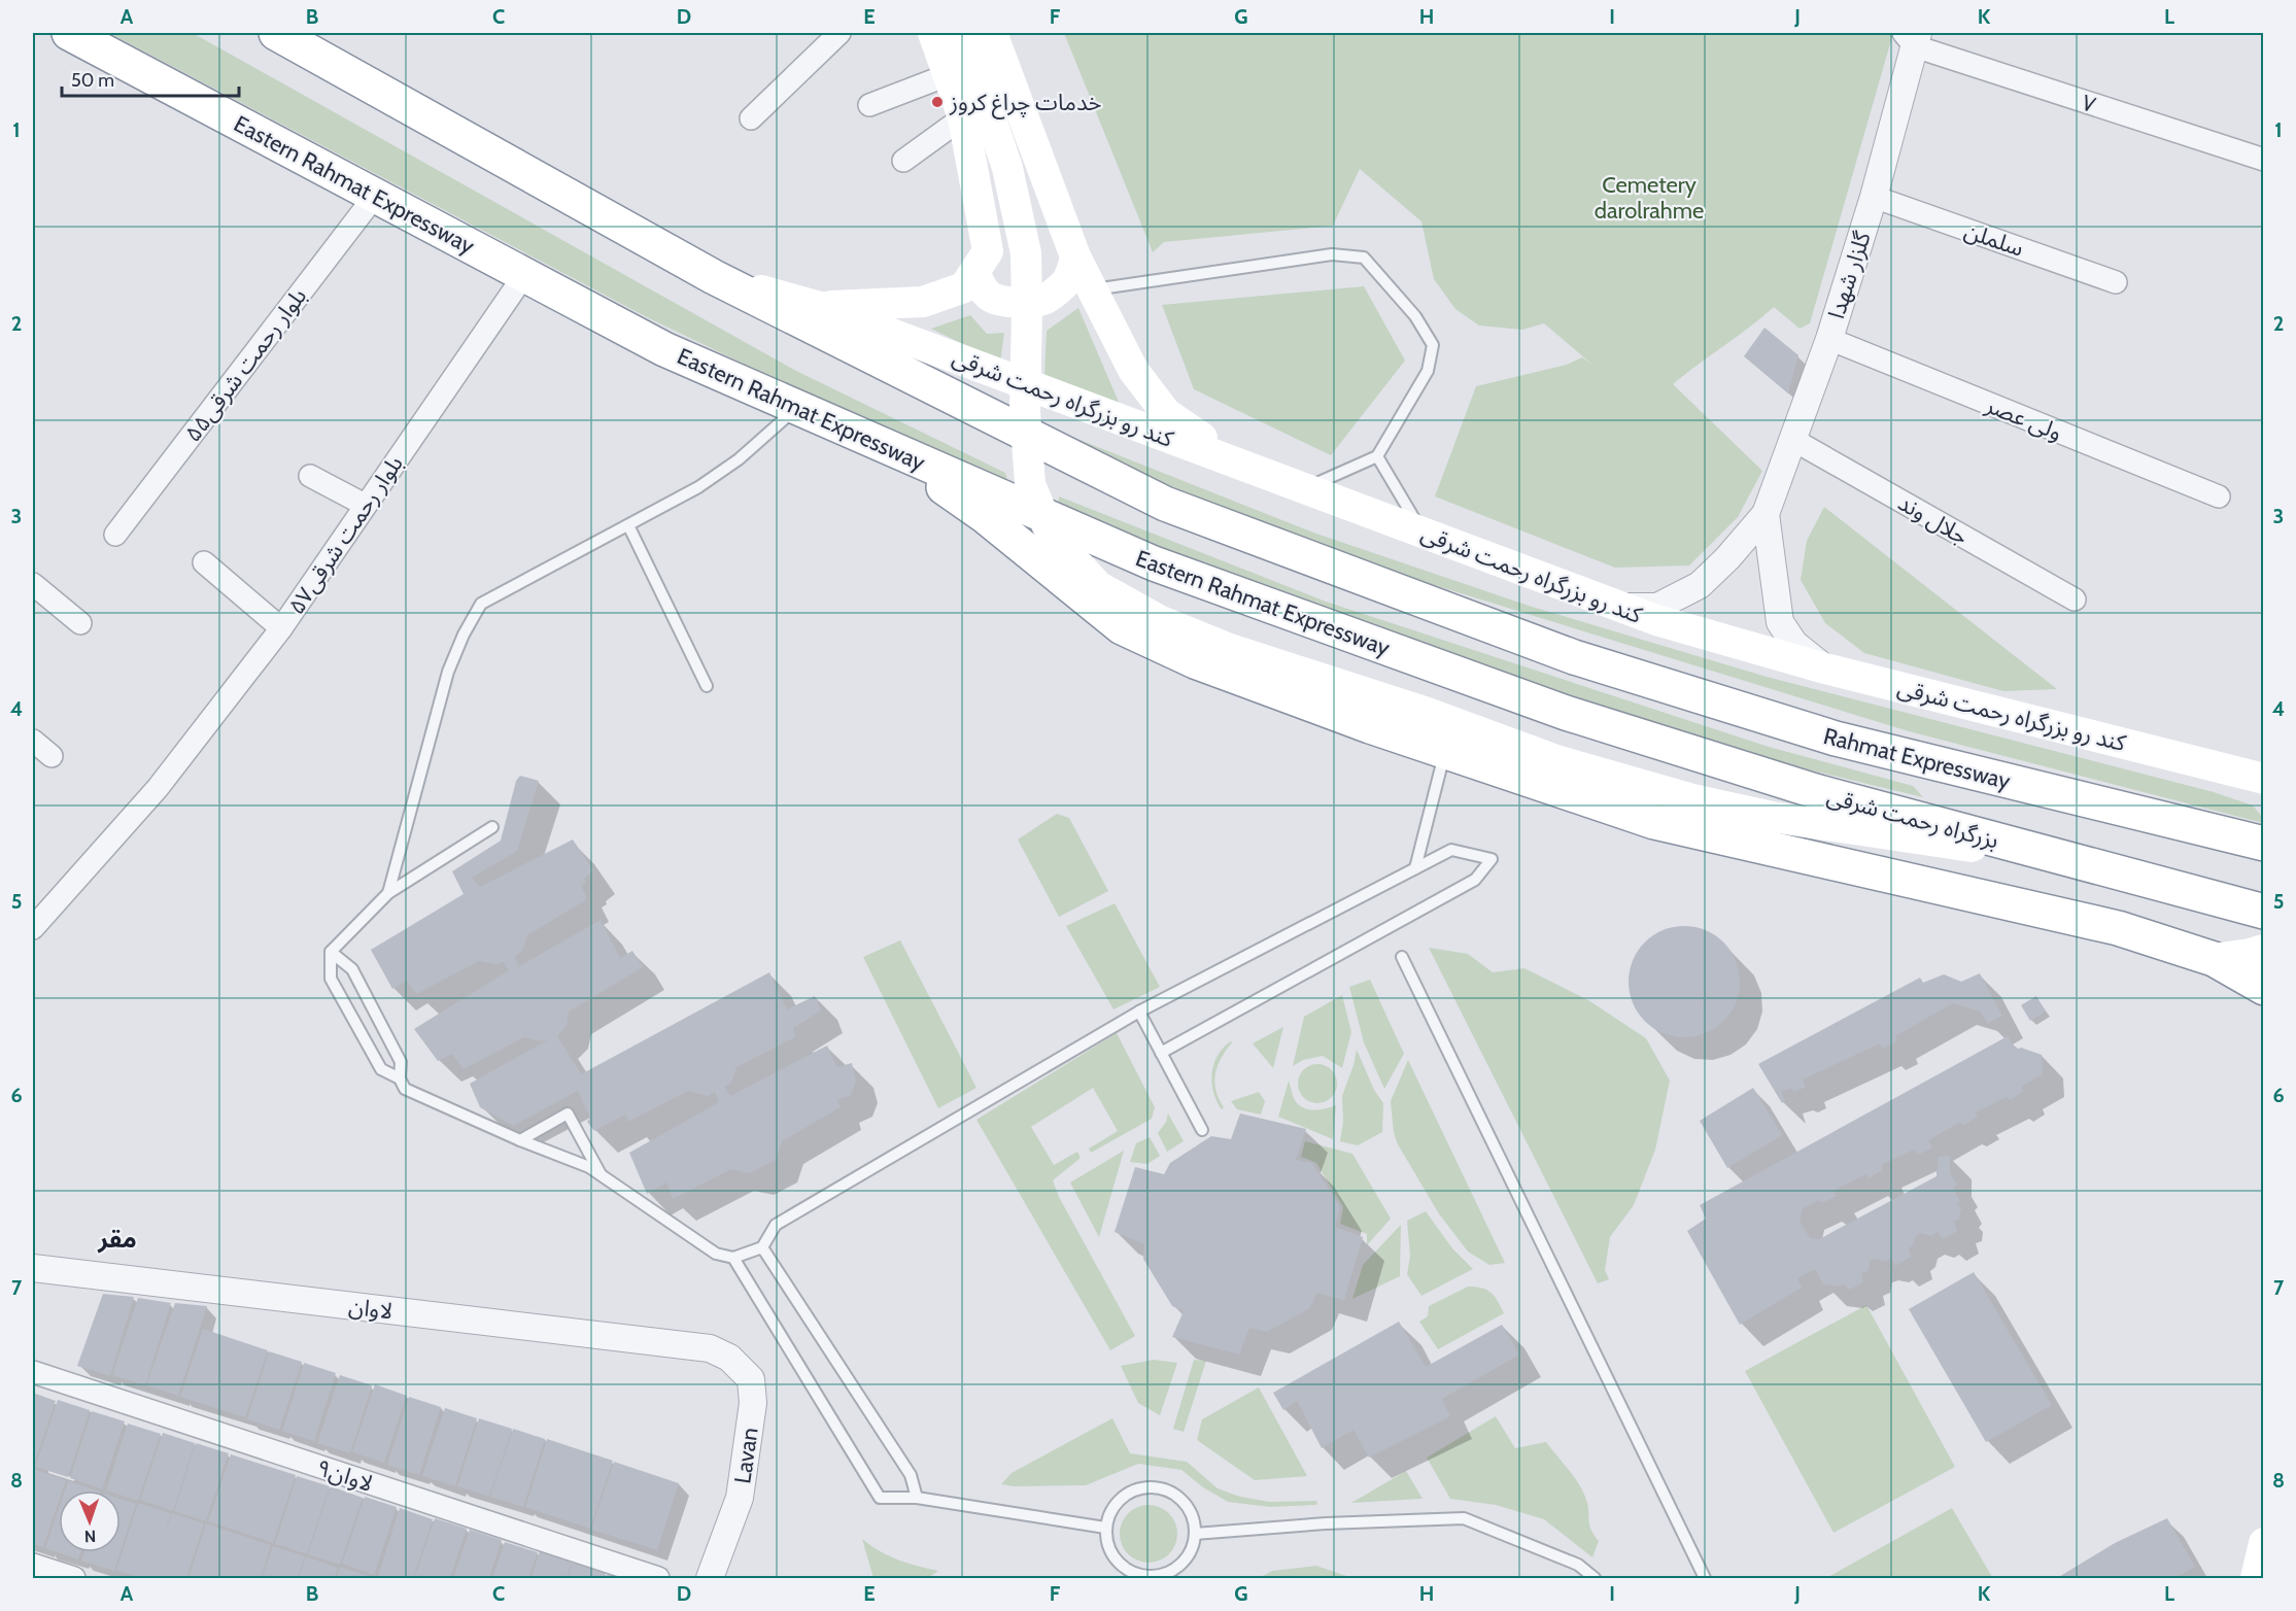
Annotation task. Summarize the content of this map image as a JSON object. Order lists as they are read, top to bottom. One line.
{"streets":{"highway":["Eastern Rahmat Expressway","Rahmat Expressway","بزرگراه رحمت شرقی"],"main road":["کند رو بزرگراه رحمت شرقی"],"street":["۷","سلملن","گلزار شهدا","بلوار رحمت شرقی۵۵","ولی عصر","جلال وند","۵۷بلوار رحمت شرقی","لاوان","۹لاوان"]},"crossings":[["۷","گلزار شهدا"],["Eastern Rahmat Expressway","بلوار رحمت شرقی۵۵"],["Eastern Rahmat Expressway","۵۷بلوار رحمت شرقی"],["Eastern Rahmat Expressway","بزرگراه رحمت شرقی"],["سلملن","گلزار شهدا"],["گلزار شهدا","کند رو بزرگراه رحمت شرقی"],["گلزار شهدا","ولی عصر"],["گلزار شهدا","جلال وند"]],"districts":["مقر"],"parks":["Cemetery darolrahme"],"places":["خدمات چراغ کروز"],"scale_bar":"50 m","north":"bottom","grid":{"columns":["A","B","C","D","E","F","G","H","I","J","K","L"],"rows":["1","2","3","4","5","6","7","8"]}}
